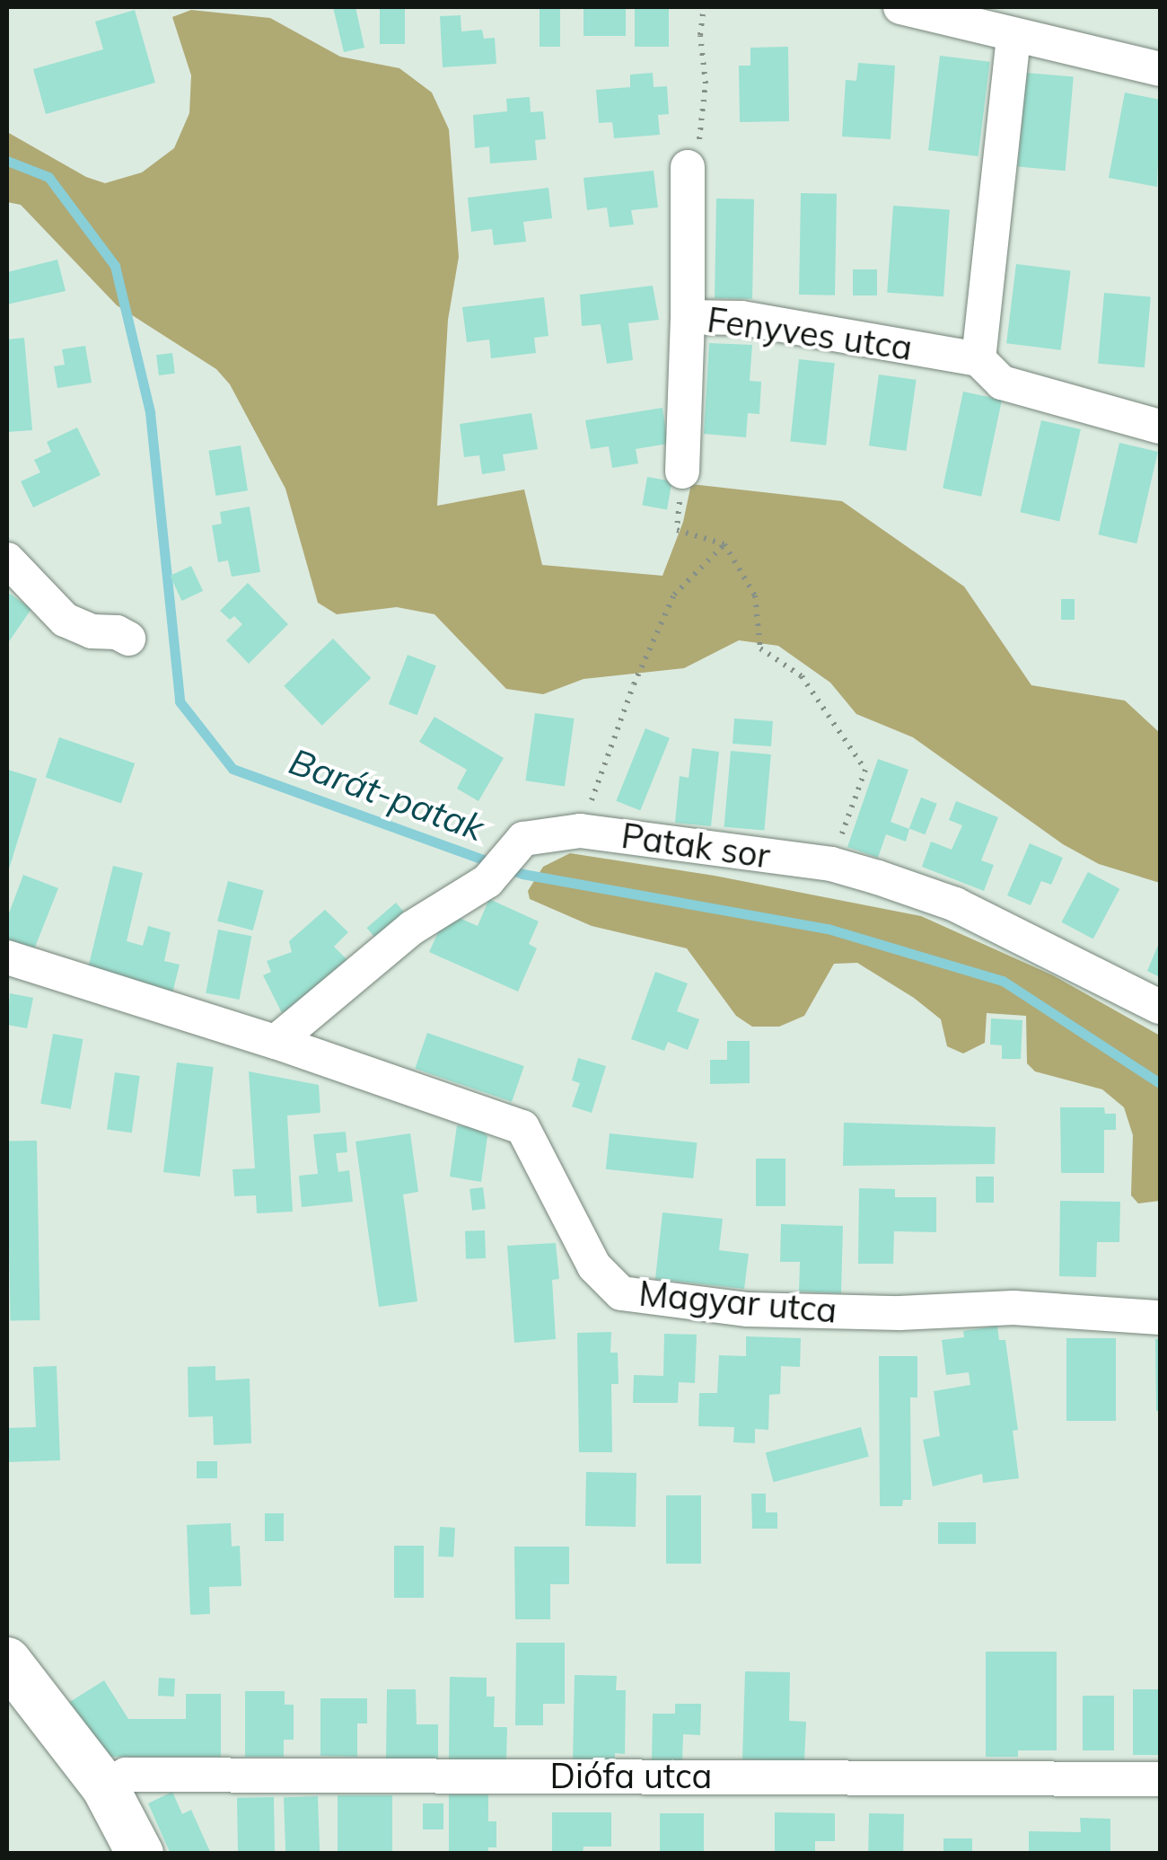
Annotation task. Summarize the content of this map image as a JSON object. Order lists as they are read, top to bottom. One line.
{"streets":{"street":["Fenyves utca","Patak sor","Magyar utca","Diófa utca"]},"crossings":[["Patak sor","Magyar utca"]],"water":["Barát-patak"]}
